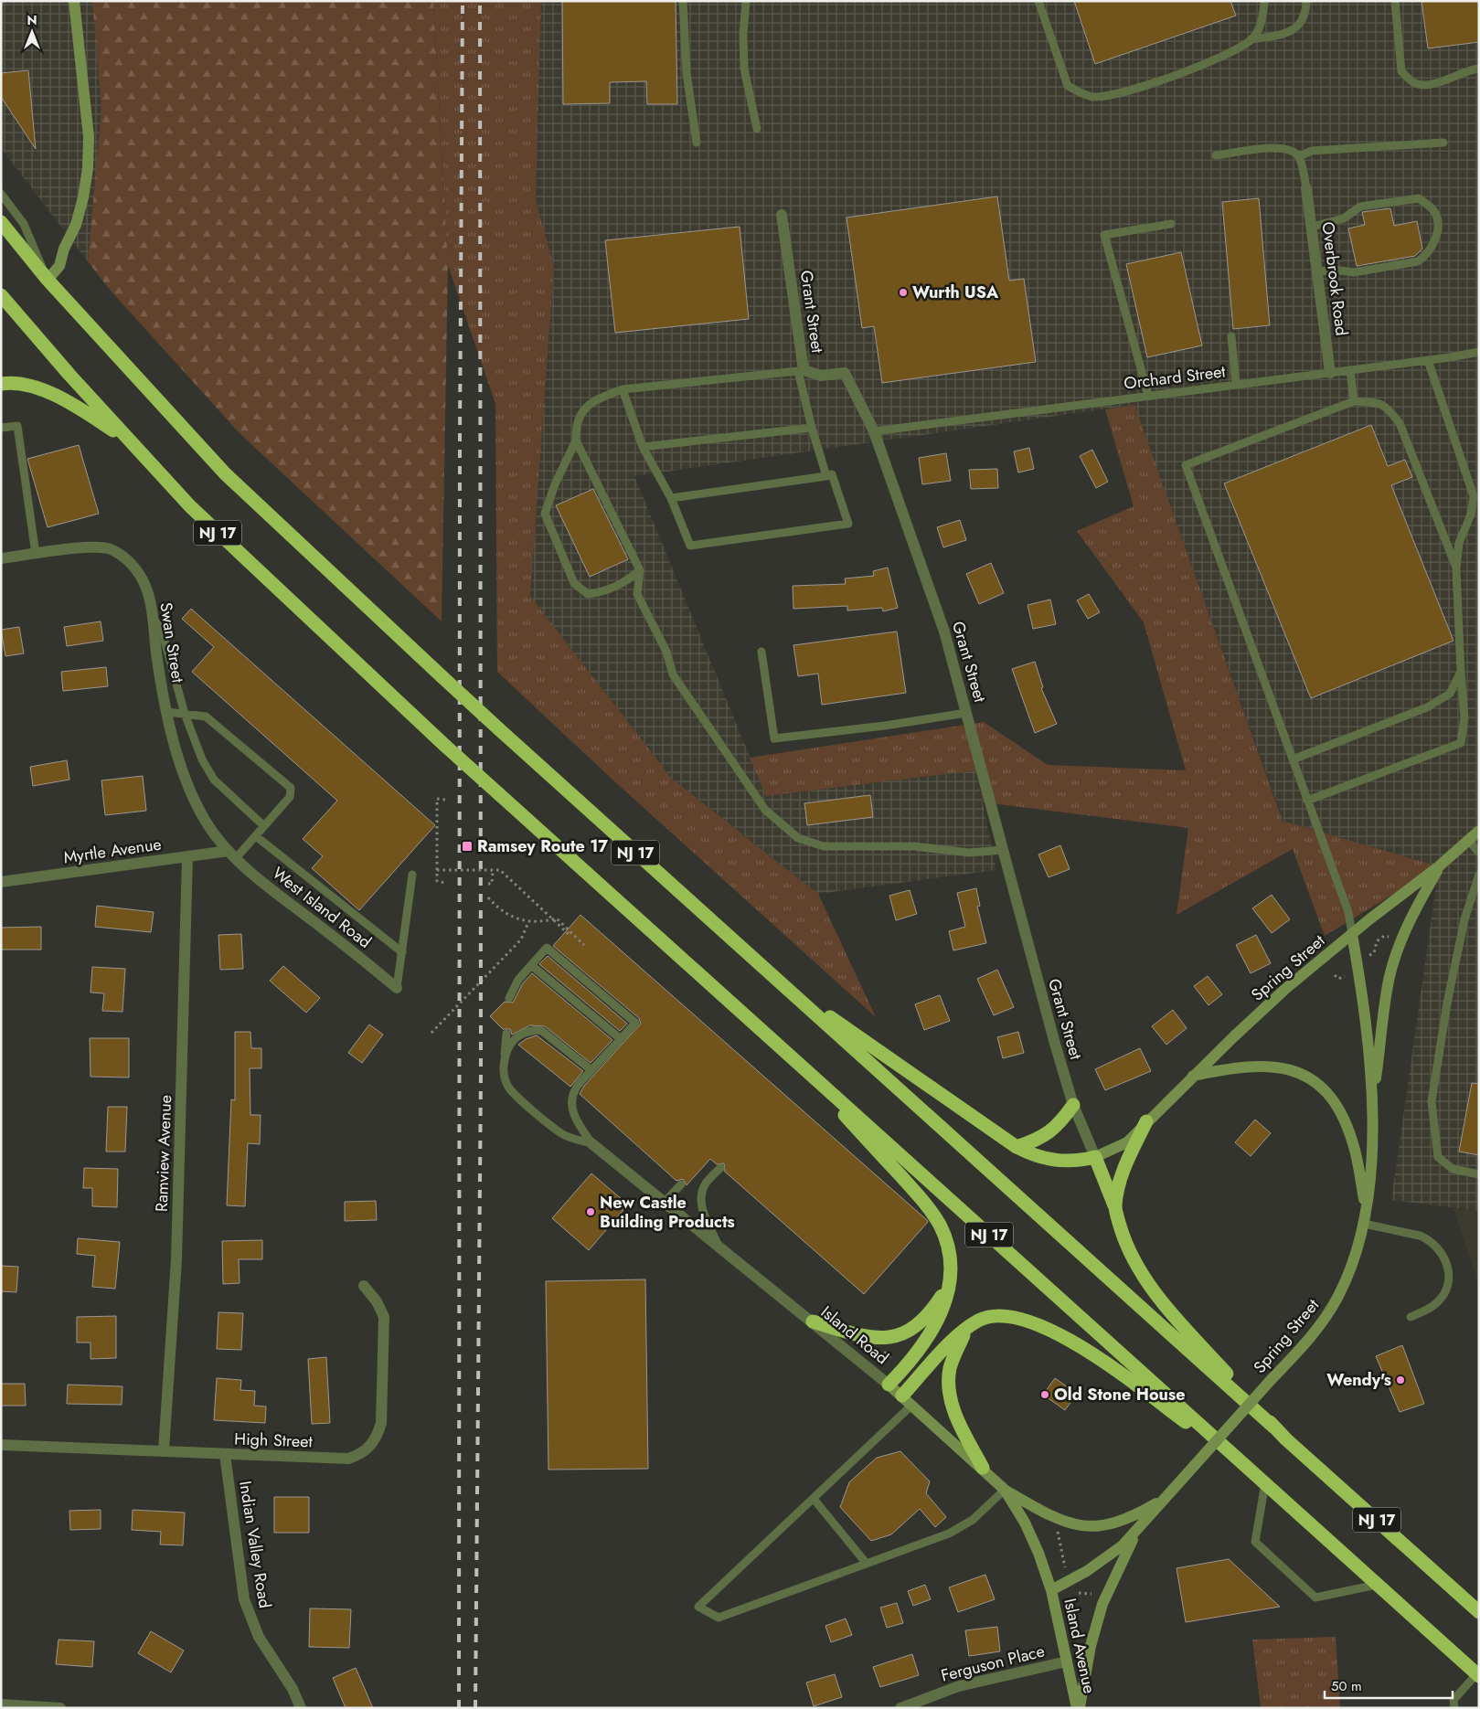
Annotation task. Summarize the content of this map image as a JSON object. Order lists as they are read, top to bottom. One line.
{"streets":{"highway":["NJ 17"],"street":["Overbrook Road","Grant Street","Swan Street","Myrtle Avenue","West Island Road","Spring Street","Ramview Avenue","Island Road","High Street","Indian Valley Road","Island Avenue","Ferguson Place"],"lane":["Orchard Street"]},"crossings":[["Overbrook Road","Orchard Street"],["Grant Street","Orchard Street"],["Grant Street","Spring Street"],["Swan Street","Myrtle Avenue"],["Swan Street","West Island Road"],["Myrtle Avenue","West Island Road"],["Myrtle Avenue","Ramview Avenue"],["Spring Street","Island Road"],["Spring Street","Island Avenue"],["Ramview Avenue","High Street"],["Island Road","Island Avenue"],["High Street","Indian Valley Road"],["Island Avenue","Ferguson Place"]],"places":{"other":["Wurth USA","New Castle Building Products","Wendy's","Old Stone House"],"transit":["Ramsey Route 17"]},"scale_bar":"50 m","north":"top"}
